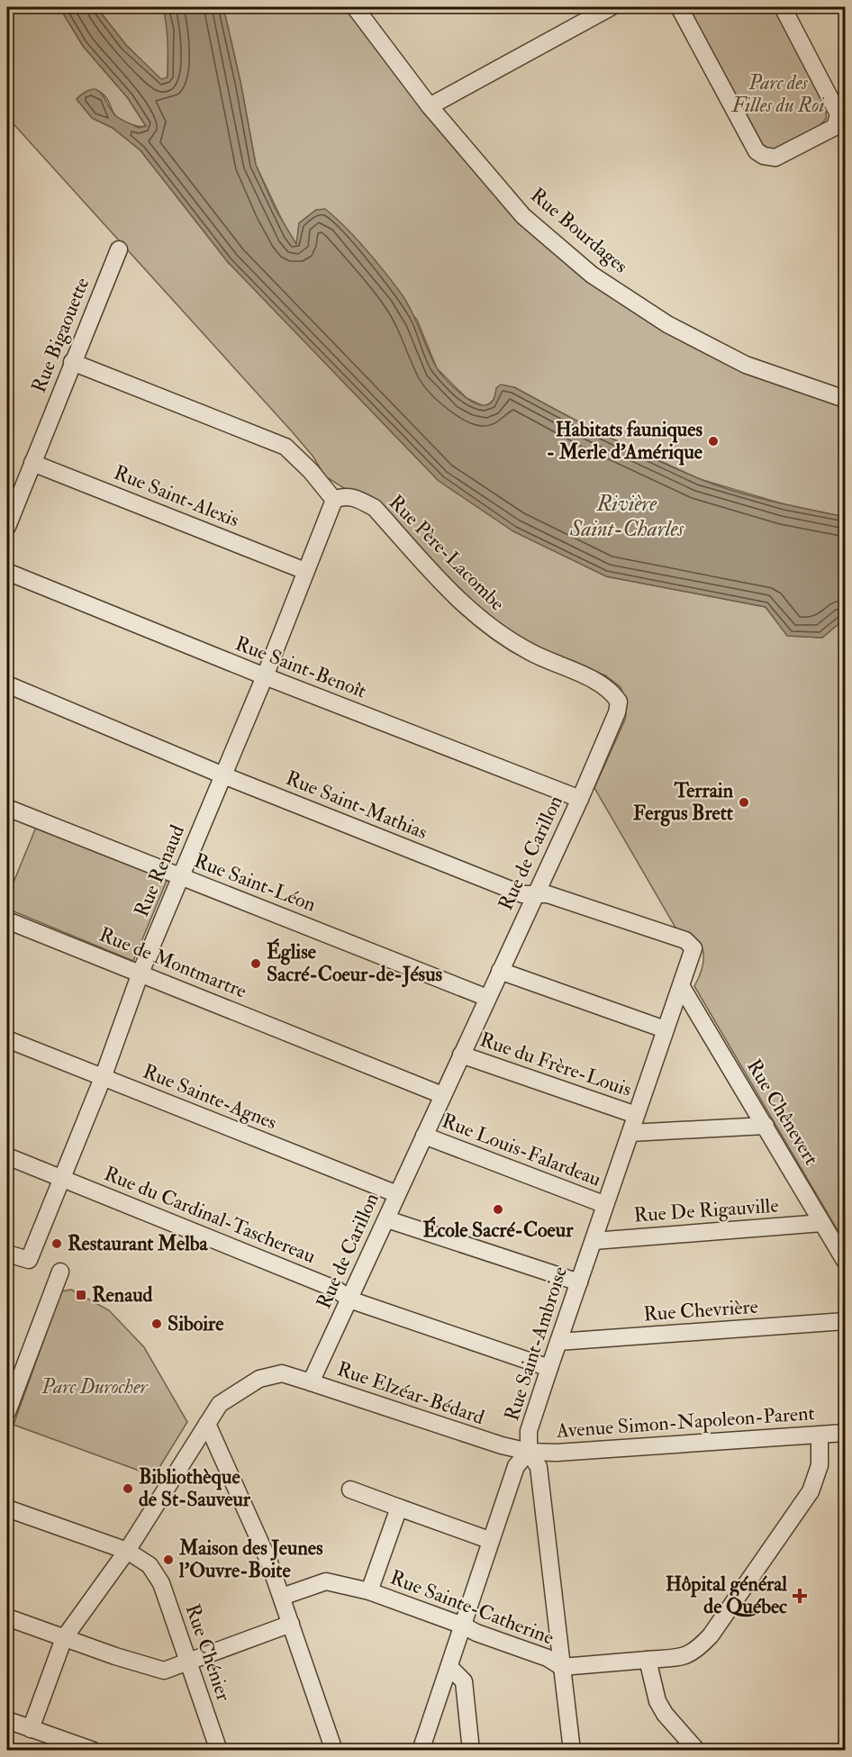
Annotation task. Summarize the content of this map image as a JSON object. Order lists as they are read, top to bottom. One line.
{"streets":{"street":["Rue Bourdages","Rue Bigaouette","Rue Saint-Alexis","Rue Père-Lacombe","Rue Saint-Benoît","Rue Saint-Mathias","Rue de Carillon","Rue Renaud","Rue Saint-Léon","Rue de Montmartre","Rue du Frère-Louis","Rue Sainte-Agnes","Rue Chênevert","Rue Louis-Falardeau","Rue De Rigauville","Rue du Cardinal-Taschereau","Rue Chevrière","Rue Saint-Ambroise","Rue Elzéar-Bédard","Avenue Simon-Napoleon-Parent","Rue Sainte-Catherine","Rue Chénier"]},"crossings":[["Rue Bigaouette","Rue Saint-Alexis"],["Rue Saint-Alexis","Rue Renaud"],["Rue Père-Lacombe","Rue de Carillon"],["Rue Père-Lacombe","Rue Renaud"],["Rue Saint-Benoît","Rue de Carillon"],["Rue Saint-Benoît","Rue Renaud"],["Rue Saint-Mathias","Rue de Carillon"],["Rue Saint-Mathias","Rue Renaud"],["Rue Saint-Mathias","Rue Saint-Ambroise"],["Rue de Carillon","Rue Saint-Léon"],["Rue de Carillon","Rue de Montmartre"],["Rue de Carillon","Rue du Frère-Louis"],["Rue de Carillon","Rue Sainte-Agnes"],["Rue de Carillon","Rue Louis-Falardeau"],["Rue de Carillon","Rue du Cardinal-Taschereau"],["Rue de Carillon","Rue Elzéar-Bédard"],["Rue Renaud","Rue Saint-Léon"],["Rue Renaud","Rue de Montmartre"],["Rue Renaud","Rue Sainte-Agnes"],["Rue Renaud","Rue du Cardinal-Taschereau"],["Rue du Frère-Louis","Rue Saint-Ambroise"],["Rue Chênevert","Rue De Rigauville"],["Rue Chênevert","Rue Saint-Ambroise"],["Rue Louis-Falardeau","Rue Saint-Ambroise"],["Rue De Rigauville","Rue Saint-Ambroise"],["Rue du Cardinal-Taschereau","Rue Saint-Ambroise"],["Rue Chevrière","Rue Saint-Ambroise"],["Rue Saint-Ambroise","Rue Elzéar-Bédard"],["Rue Saint-Ambroise","Avenue Simon-Napoleon-Parent"],["Rue Saint-Ambroise","Rue Sainte-Catherine"],["Rue Elzéar-Bédard","Avenue Simon-Napoleon-Parent"],["Avenue Simon-Napoleon-Parent","Rue Sainte-Catherine"]],"water":["Rivière Saint-Charles"],"parks":["Parc des Filles du Roi","Parc Durocher"],"places":{"other":["Habitats fauniques - Merle d’Amérique","Terrain Fergus Brett","Église Sacré-Coeur-de-Jésus","École Sacré-Coeur","Restaurant Melba","Siboire","Bibliothèque de St-Sauveur","Maison des Jeunes l'Ouvre-Boite"],"transit":["Renaud"],"health":["Hôpital général de Québec"]}}
